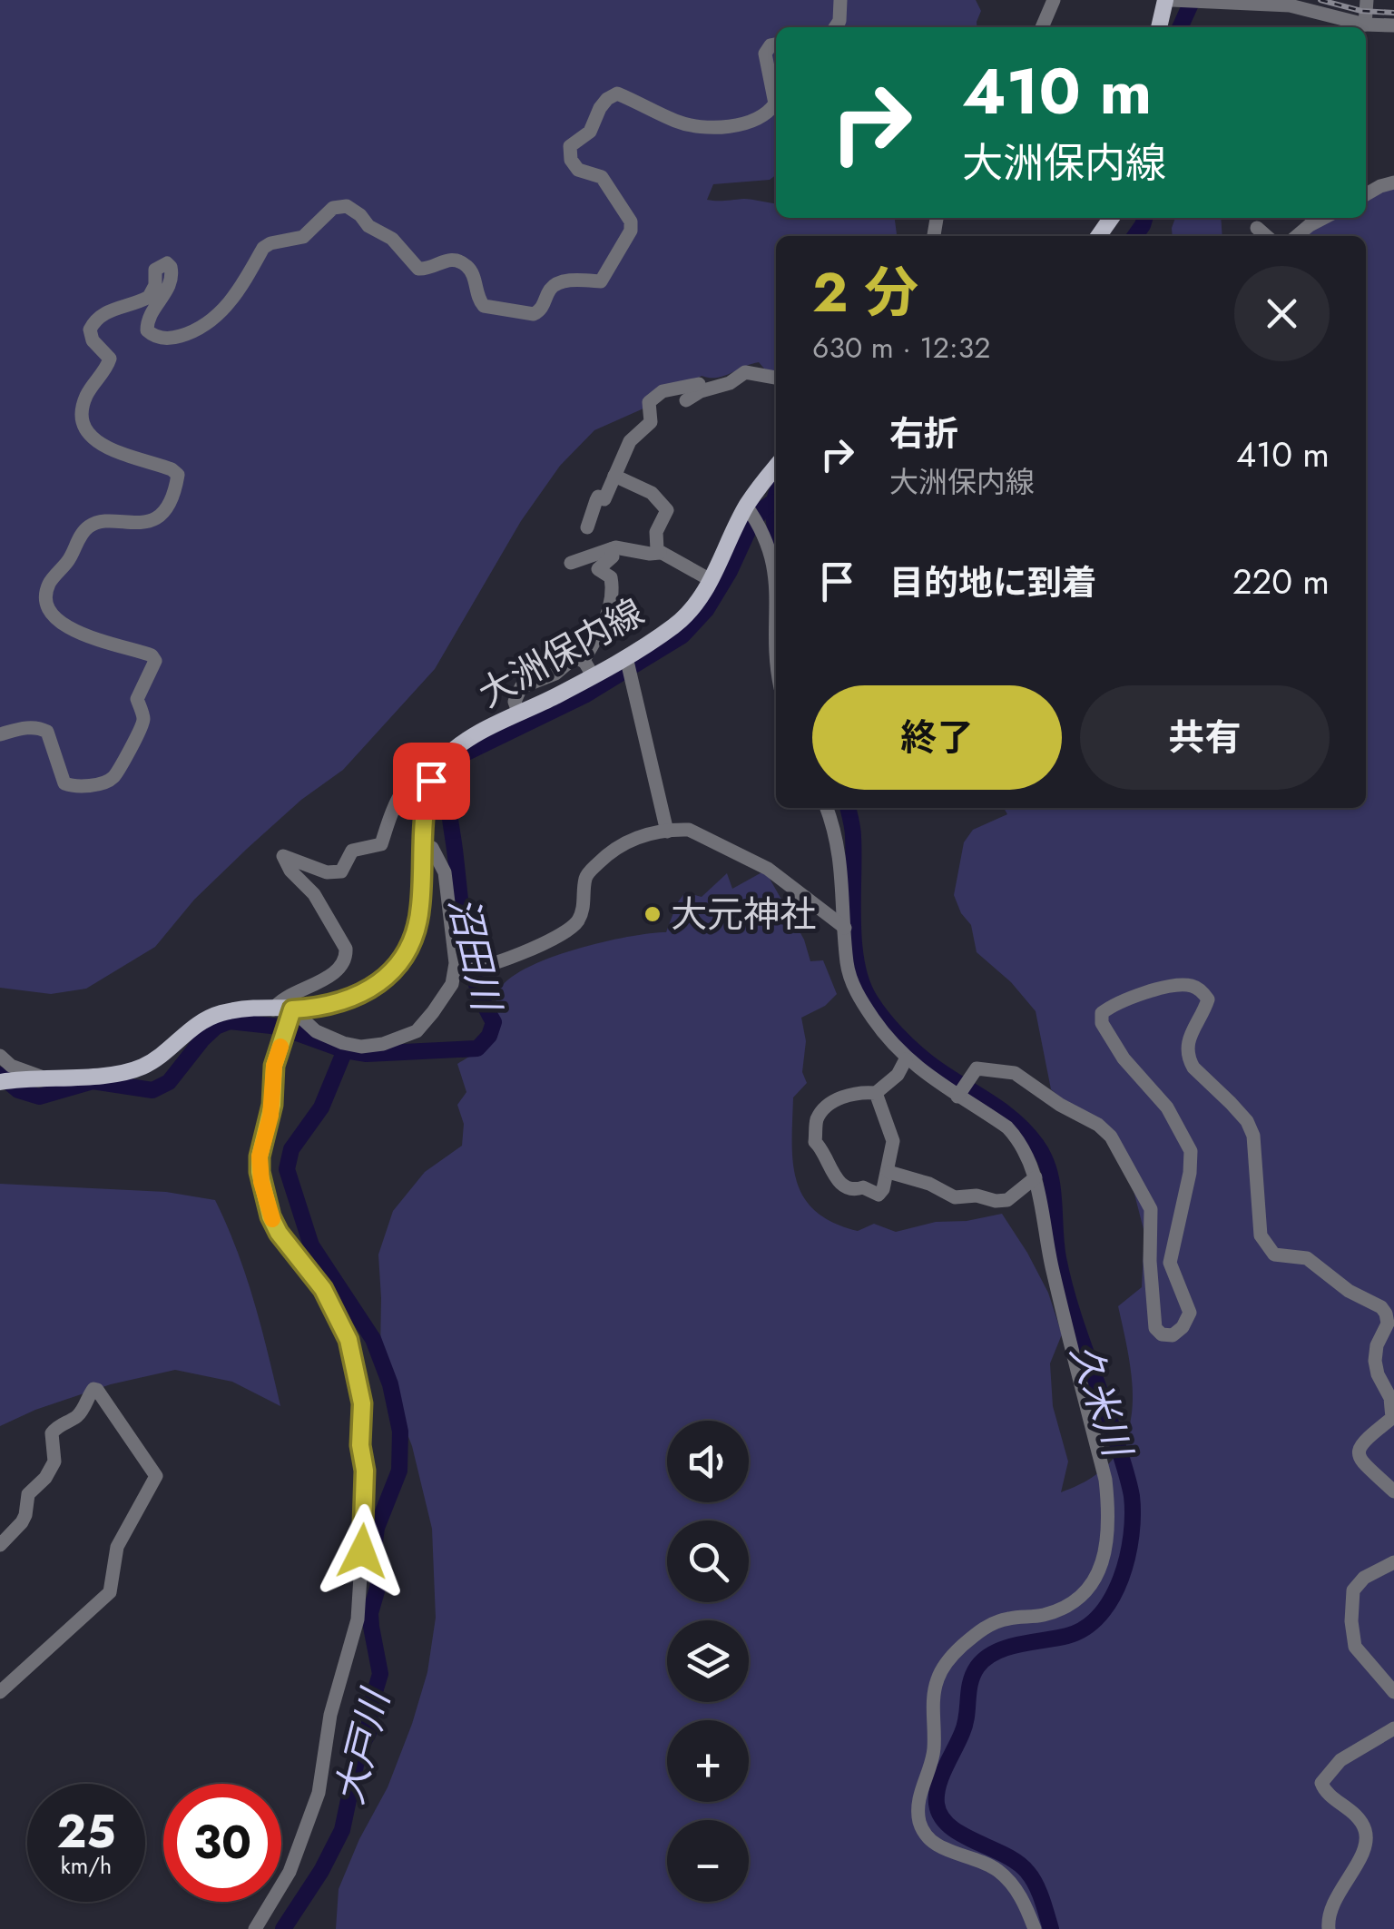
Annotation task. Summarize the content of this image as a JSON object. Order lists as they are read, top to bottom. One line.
{"streets":{"main road":["大洲保内線"]},"water":["沼田川","久米川","大戸川"],"places":["大元神社"],"page":{"turn":["410 m","大洲保内線"],"heading":["2 分","630 m · 12:32"],"list":[{"name":"右折","note":"大洲保内線","value":"410 m"},{"name":"目的地に到着","value":"220 m"}],"buttons":["終了","共有"],"map_buttons":["+","−"],"speed":"25 km/h","limit":"30"}}
